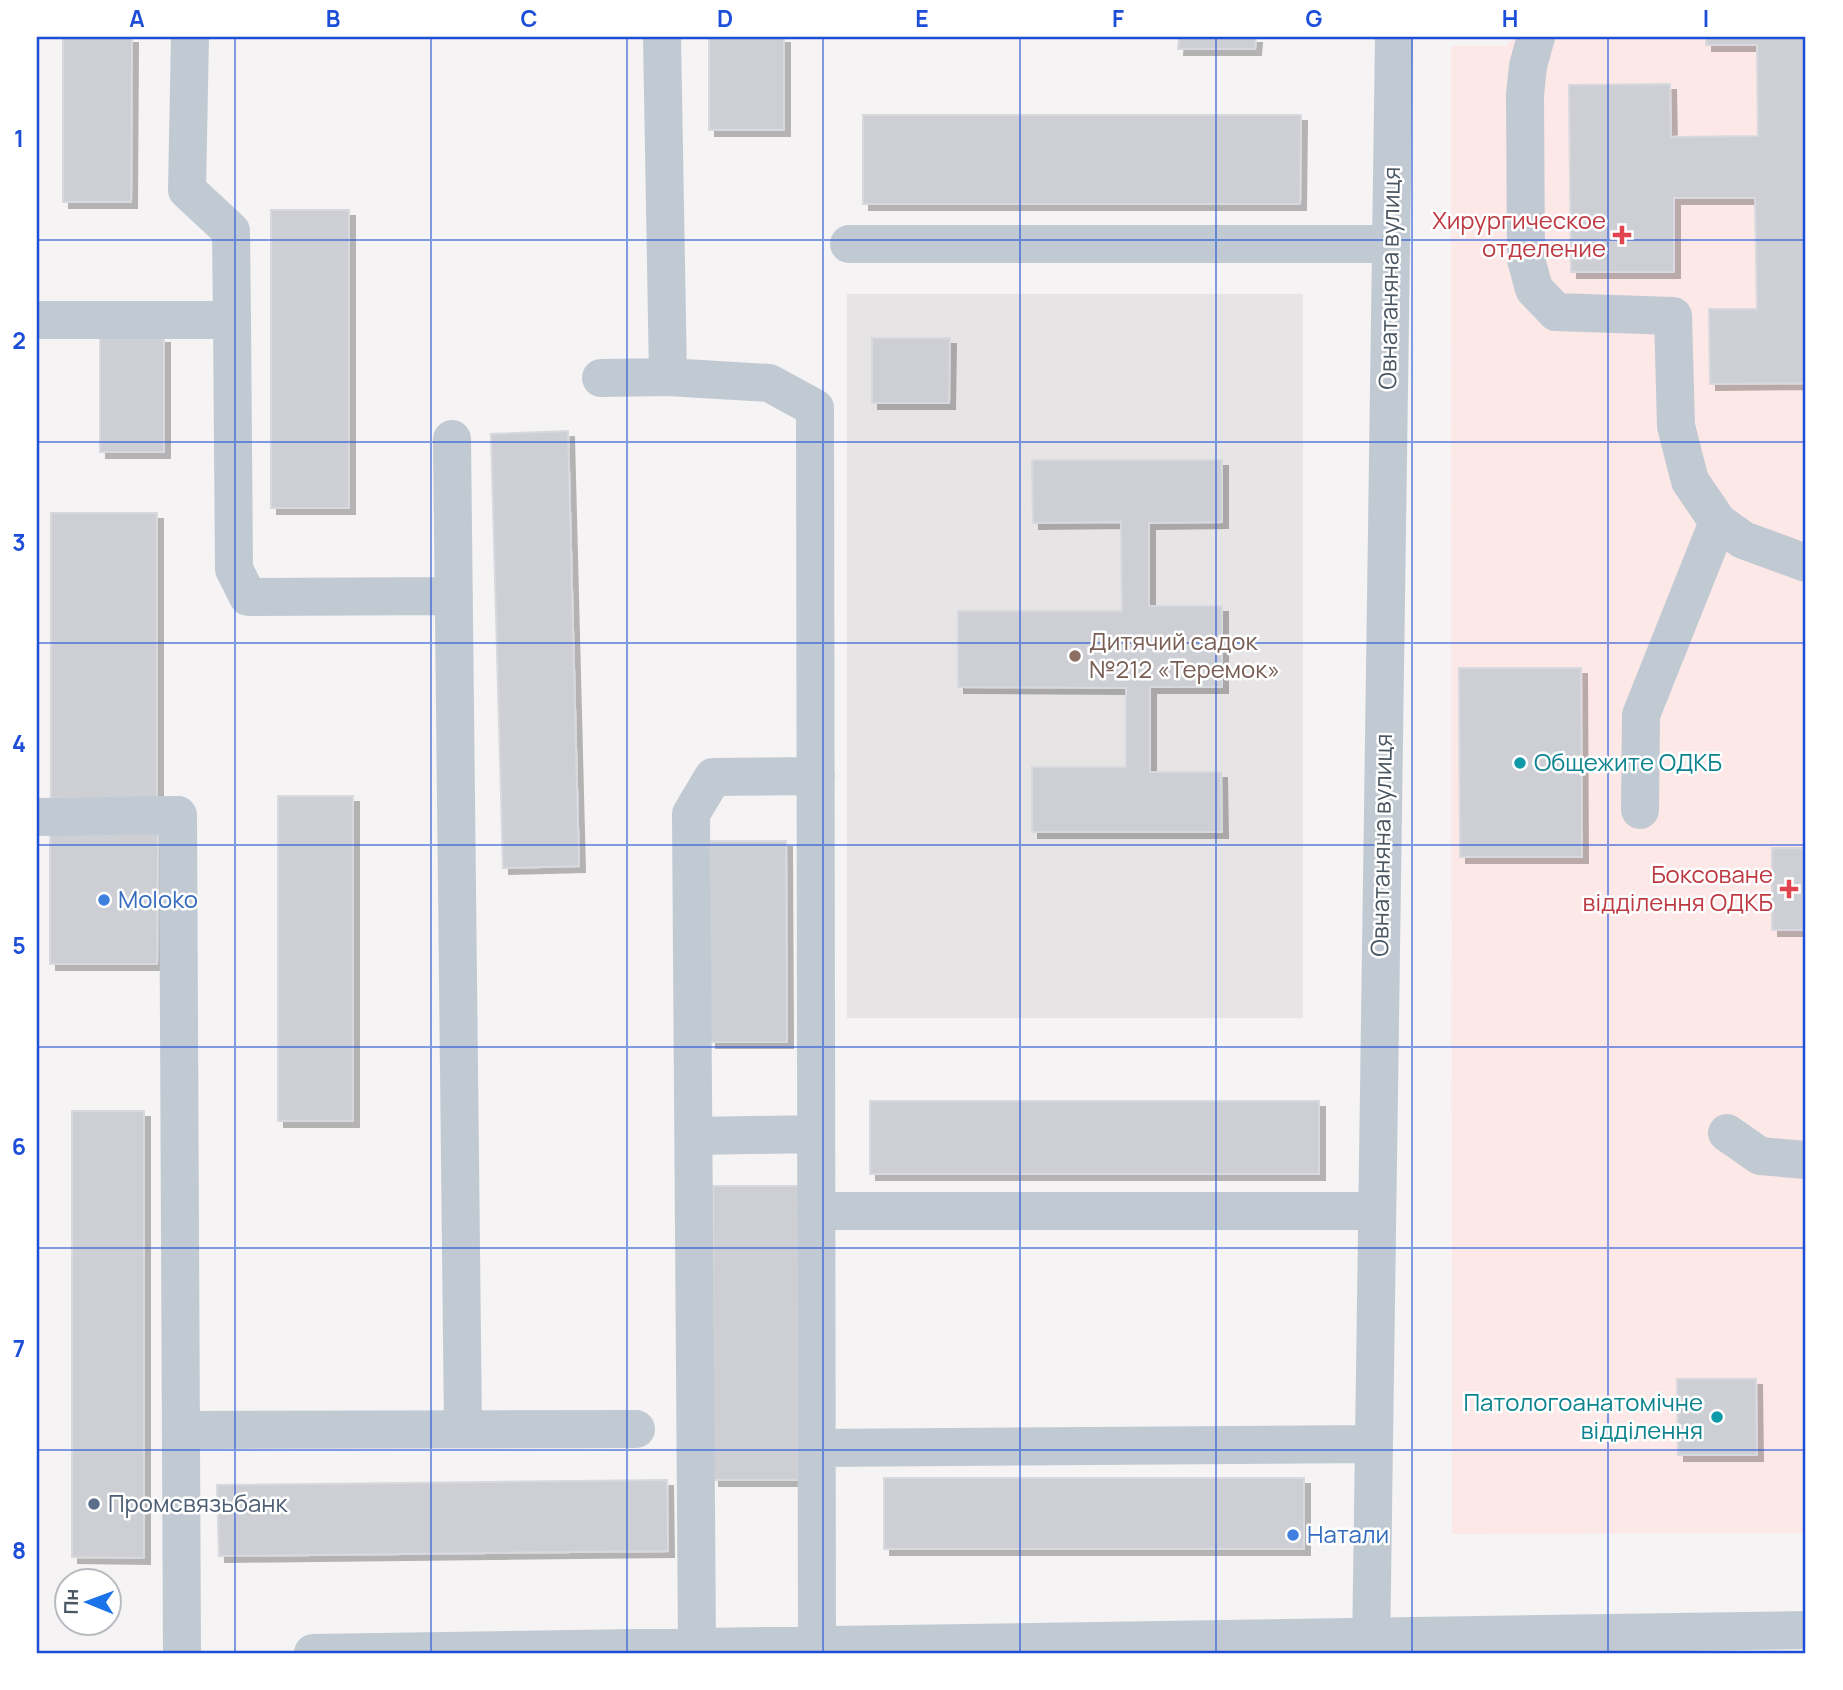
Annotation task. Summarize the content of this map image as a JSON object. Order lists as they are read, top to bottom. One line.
{"streets":{"street":["Овнатаняна вулиця"]},"places":{"health":["Хирургическое отделение","Боксоване відділення ОДКБ"],"other":["Дитячий садок №212 «Теремок»","Общежите ОДКБ","Moloko","Патологоанатомічне відділення","Промсвязьбанк","Натали"]},"north":"left","grid":{"columns":["A","B","C","D","E","F","G","H","I"],"rows":["1","2","3","4","5","6","7","8"]}}
